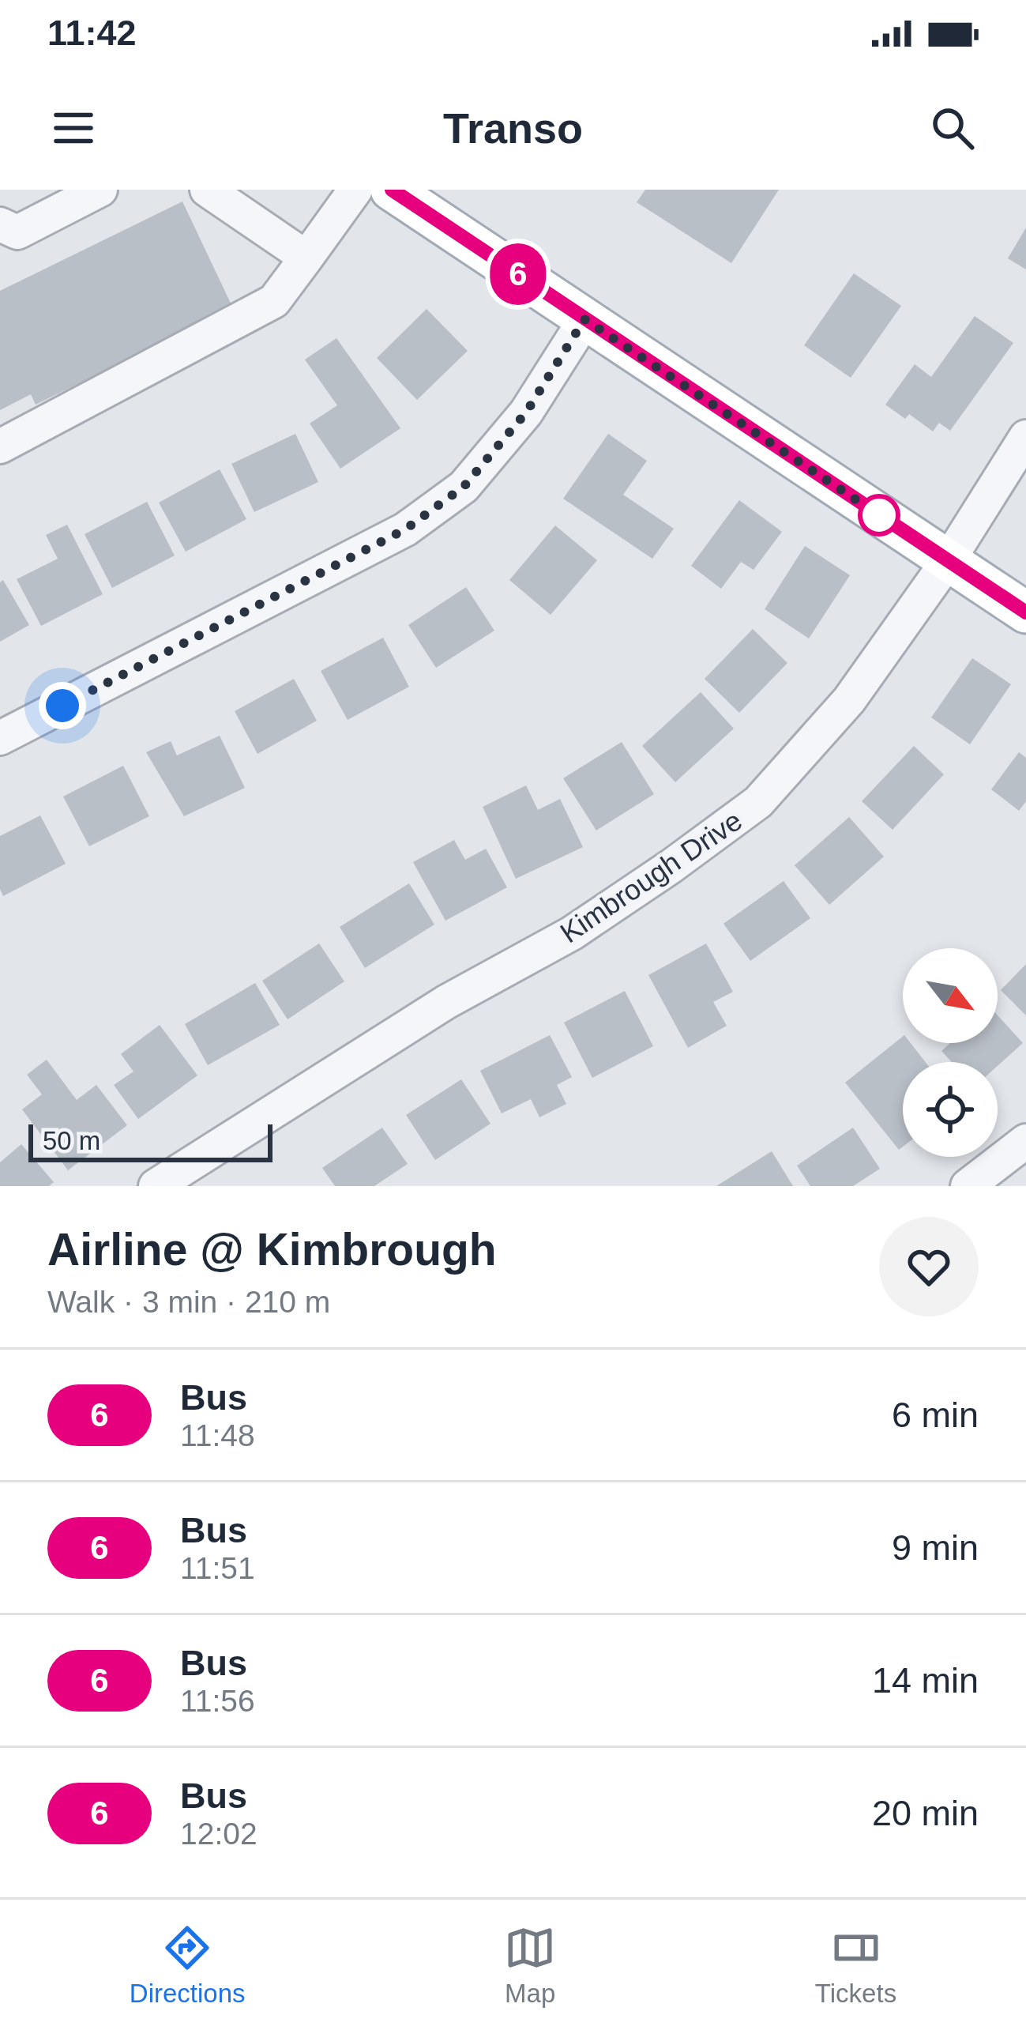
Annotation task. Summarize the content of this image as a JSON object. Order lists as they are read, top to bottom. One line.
{"streets":{"street":["Kimbrough Drive"]},"lines":["bus line 6"],"scale_bar":"50 m","north":"bottom right","page":{"status":"11:42","header":"Transo","on_map":"6","scale":"50 m","heading":["Airline @ Kimbrough","Walk · 3 min · 210 m"],"list":[{"mark":"6","name":"Bus","note":"11:48","value":"6 min"},{"mark":"6","name":"Bus","note":"11:51","value":"9 min"},{"mark":"6","name":"Bus","note":"11:56","value":"14 min"},{"mark":"6","name":"Bus","note":"12:02","value":"20 min"}],"tabs":["Directions","Map","Tickets"]}}
